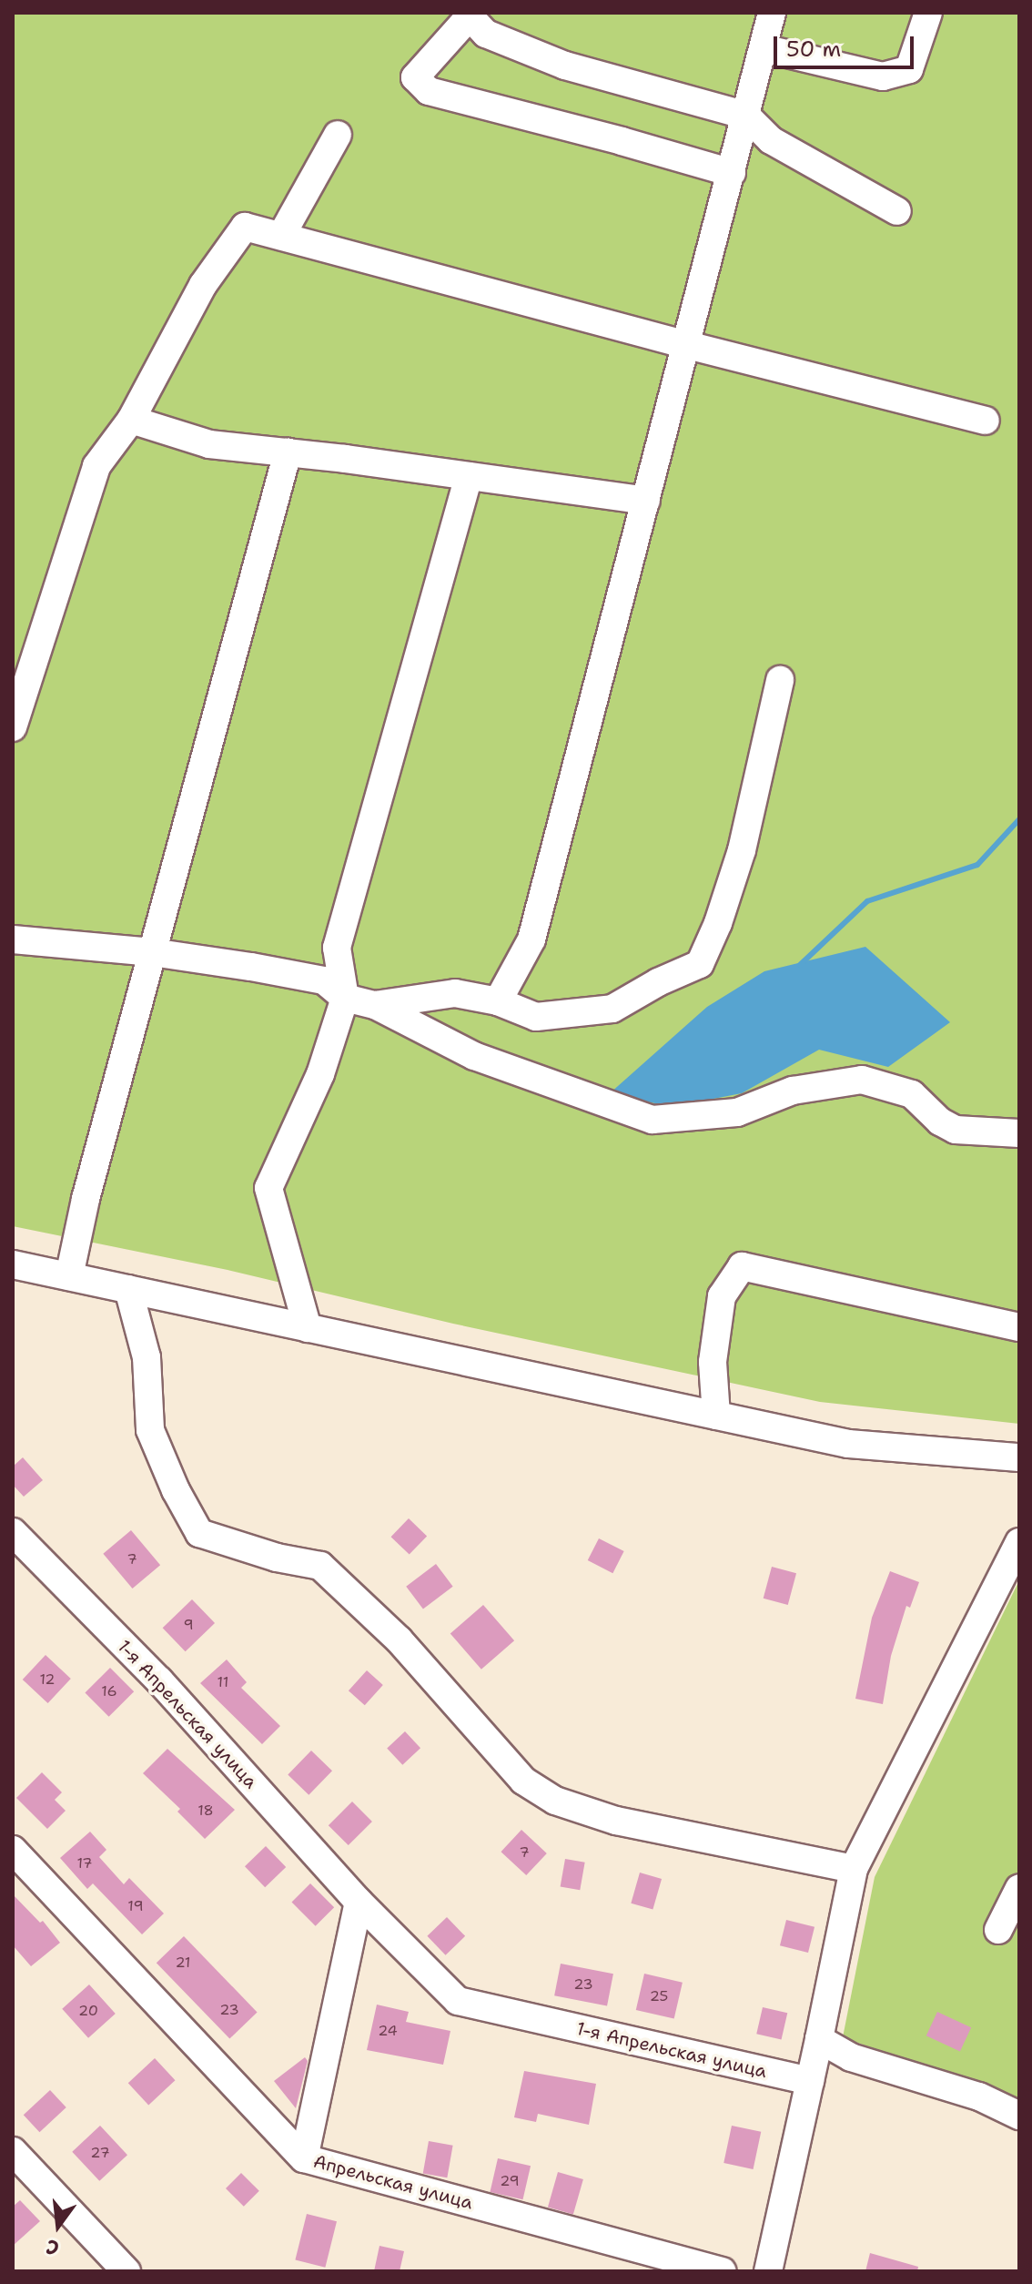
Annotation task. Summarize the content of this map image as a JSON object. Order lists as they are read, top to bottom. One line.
{"streets":{"street":["1-я Апрельская улица","Апрельская улица"]},"house_numbers":["7","9","12","11","16","18","7","17","19","21","23","25","23","20","24","27","29"],"scale_bar":"50 m","north":"bottom"}
